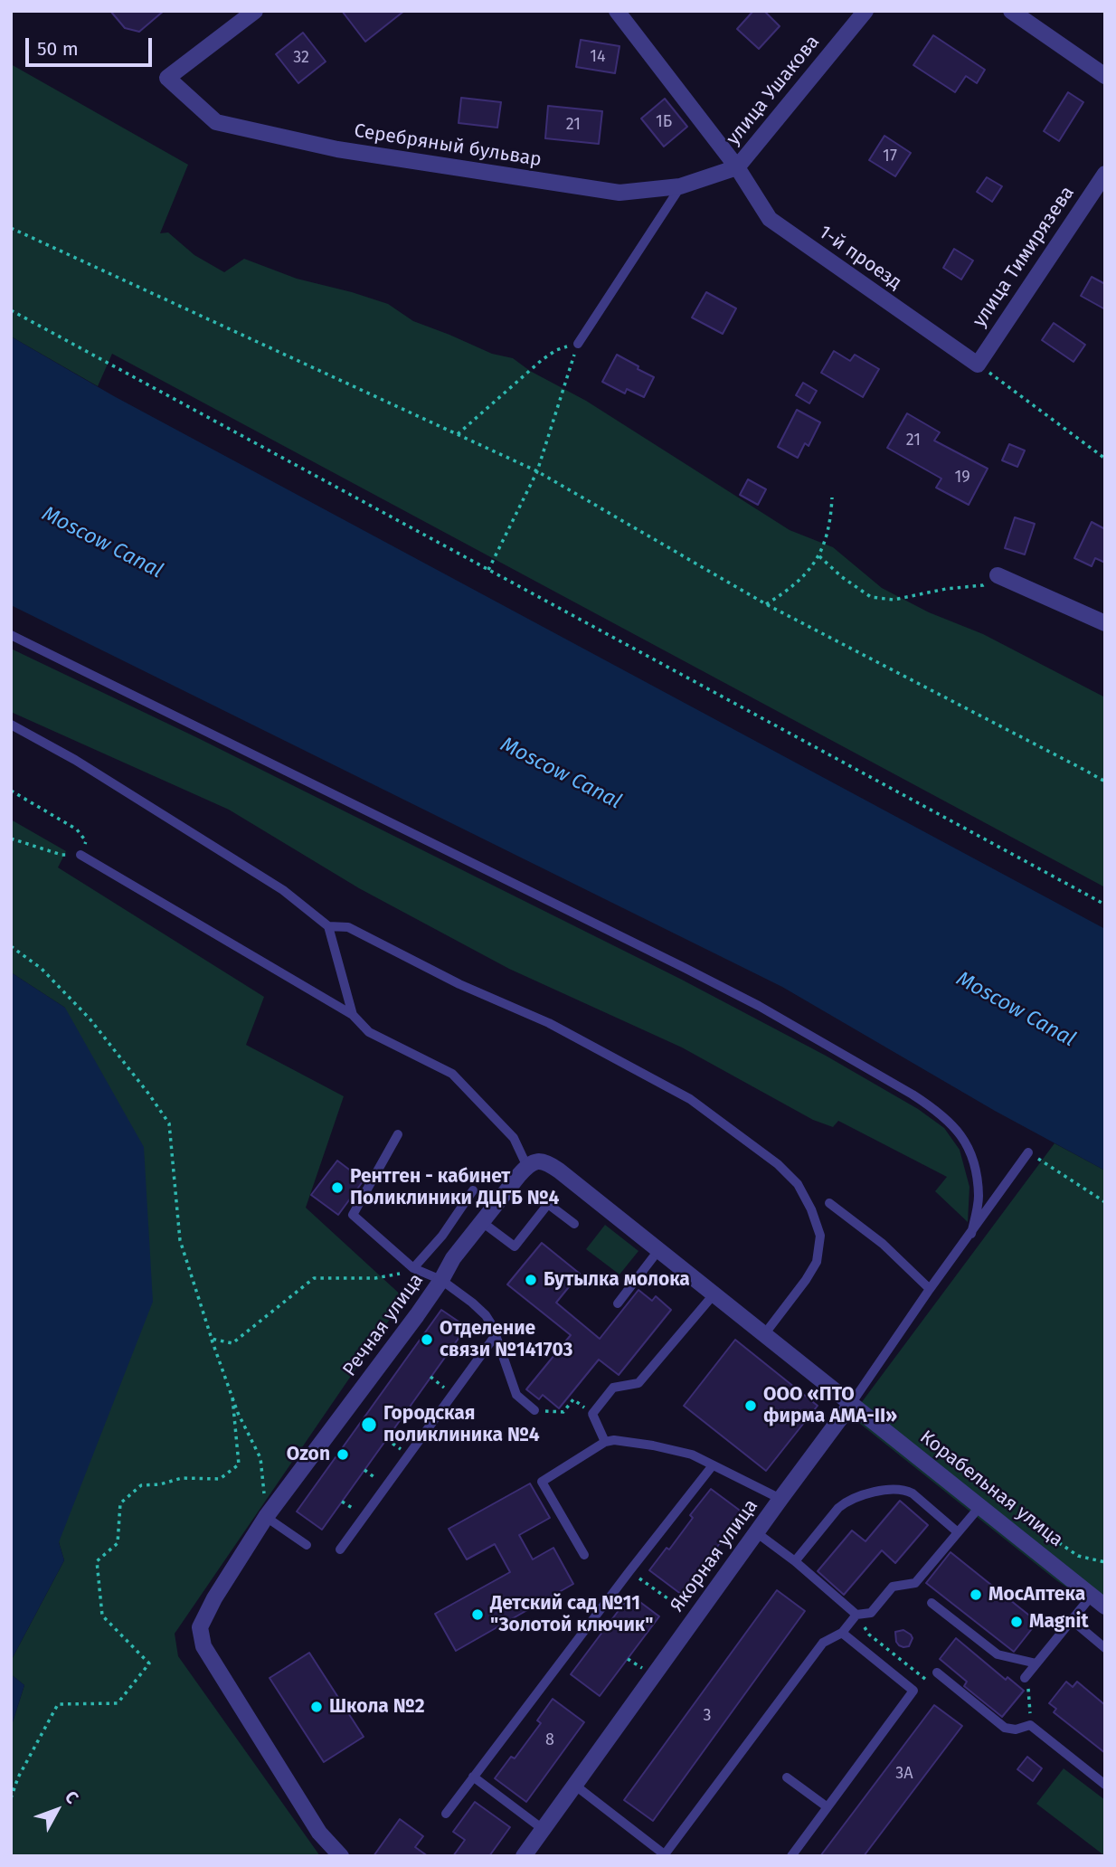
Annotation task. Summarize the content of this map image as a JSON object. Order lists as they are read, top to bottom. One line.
{"streets":{"street":["улица Ушакова","Серебряный бульвар","улица Тимирязева","1-й проезд","Речная улица","Корабельная улица","Якорная улица"]},"crossings":[["улица Ушакова","Серебряный бульвар"],["улица Ушакова","1-й проезд"],["Серебряный бульвар","1-й проезд"],["улица Тимирязева","1-й проезд"],["Корабельная улица","Якорная улица"]],"water":["Moscow Canal"],"places":["Рентген - кабинет Поликлиники ДЦГБ №4","Бутылка молока","Отделение связи №141703","ООО «ПТО фирма АМА-II»","Городская поликлиника №4","Ozon","МосАптека","Детский сад №11 \"Золотой ключик\"","Magnit","Школа №2"],"house_numbers":["14","32","1Б","21","17","21","19","3","8","3А"],"scale_bar":"50 m","north":"top right"}
